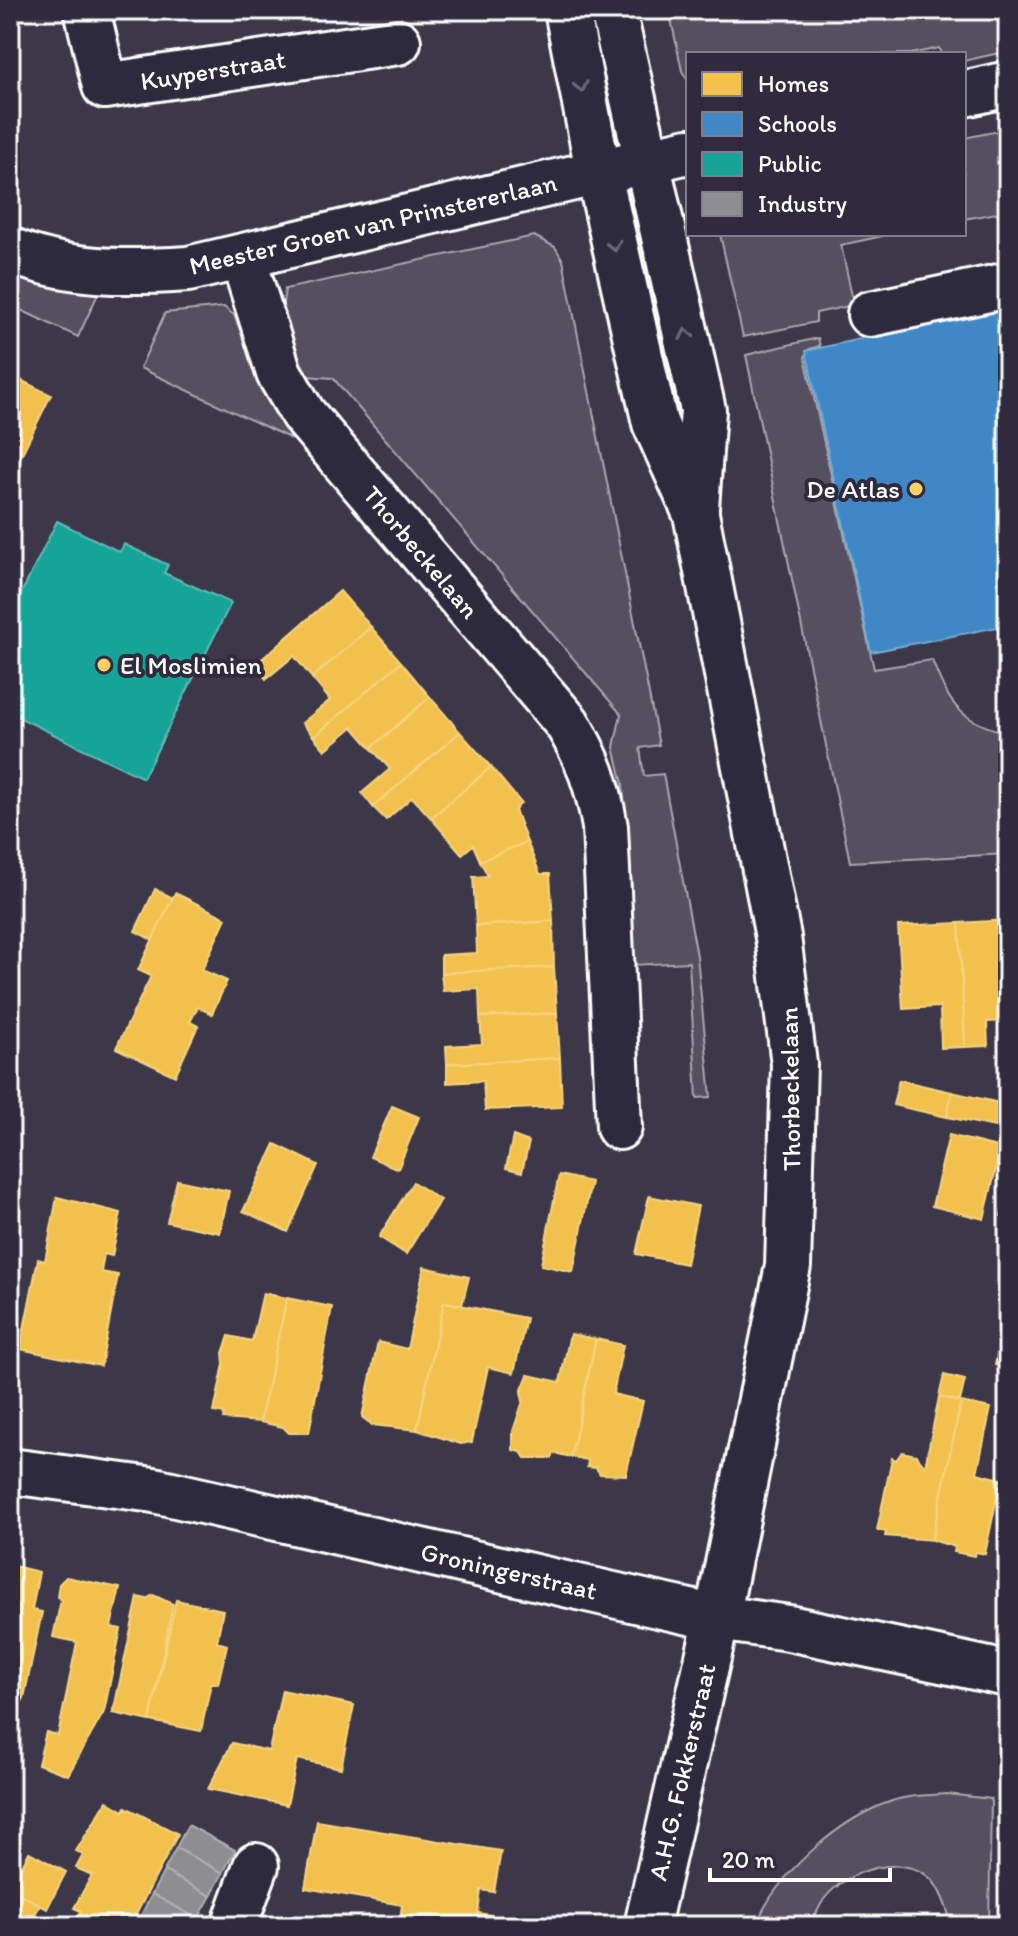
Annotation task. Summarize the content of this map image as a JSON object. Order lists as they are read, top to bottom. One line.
{"streets":{"street":["Kuyperstraat","Meester Groen van Prinstererlaan","Thorbeckelaan","Groningerstraat","A.H.G. Fokkerstraat"]},"crossings":[["Meester Groen van Prinstererlaan","Thorbeckelaan"],["Thorbeckelaan","Groningerstraat"],["Thorbeckelaan","A.H.G. Fokkerstraat"],["Groningerstraat","A.H.G. Fokkerstraat"]],"places":["De Atlas","El Moslimien"],"legend":["Homes","Schools","Public","Industry"],"scale_bar":"20 m"}
